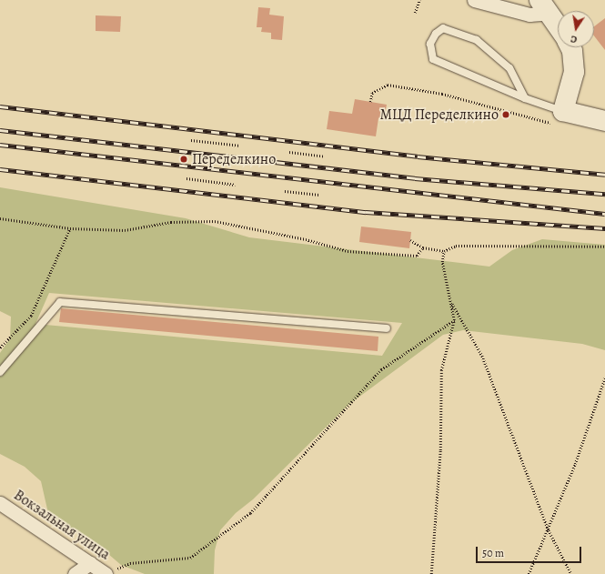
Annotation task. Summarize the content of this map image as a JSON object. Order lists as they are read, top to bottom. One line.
{"streets":{"street":["Вокзальная улица"]},"places":["МЦД Переделкино","Переделкино"],"scale_bar":"50 m","north":"bottom"}
